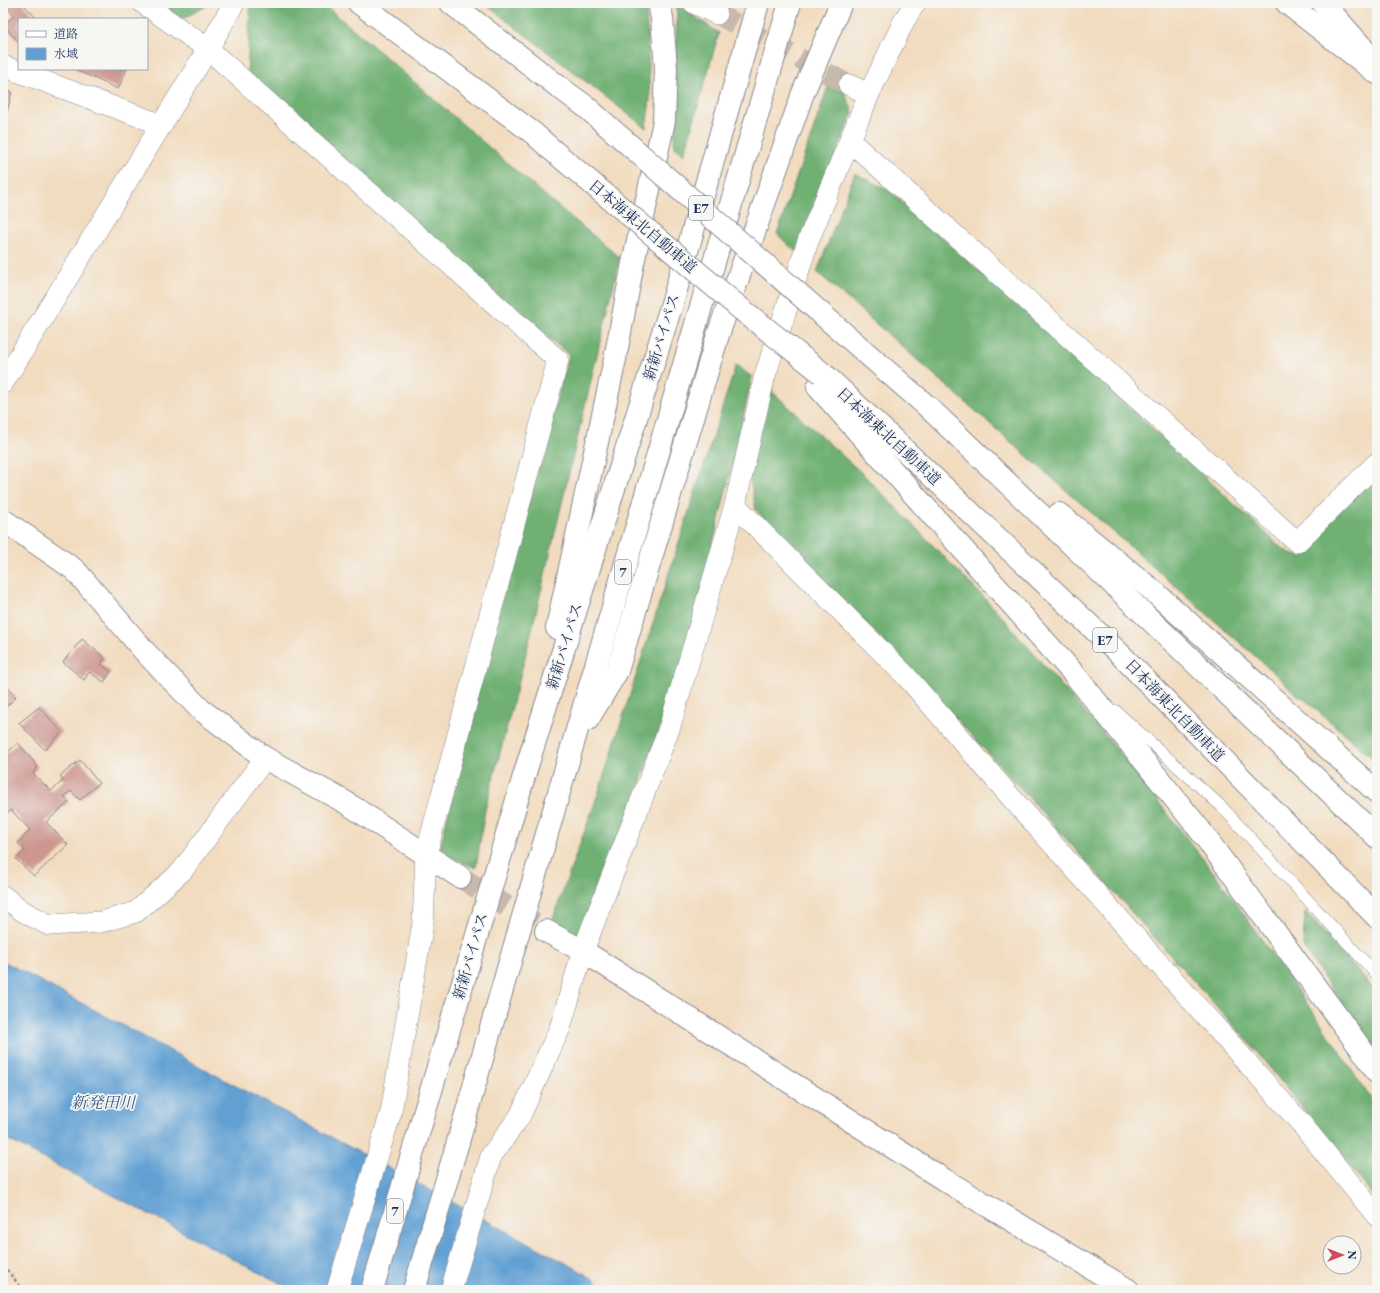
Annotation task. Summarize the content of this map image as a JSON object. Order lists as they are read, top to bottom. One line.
{"streets":{"main road":["E7","日本海東北自動車道","新新バイパス","7"]},"water":["新発田川"],"legend":["道路","水域"],"north":"right"}
